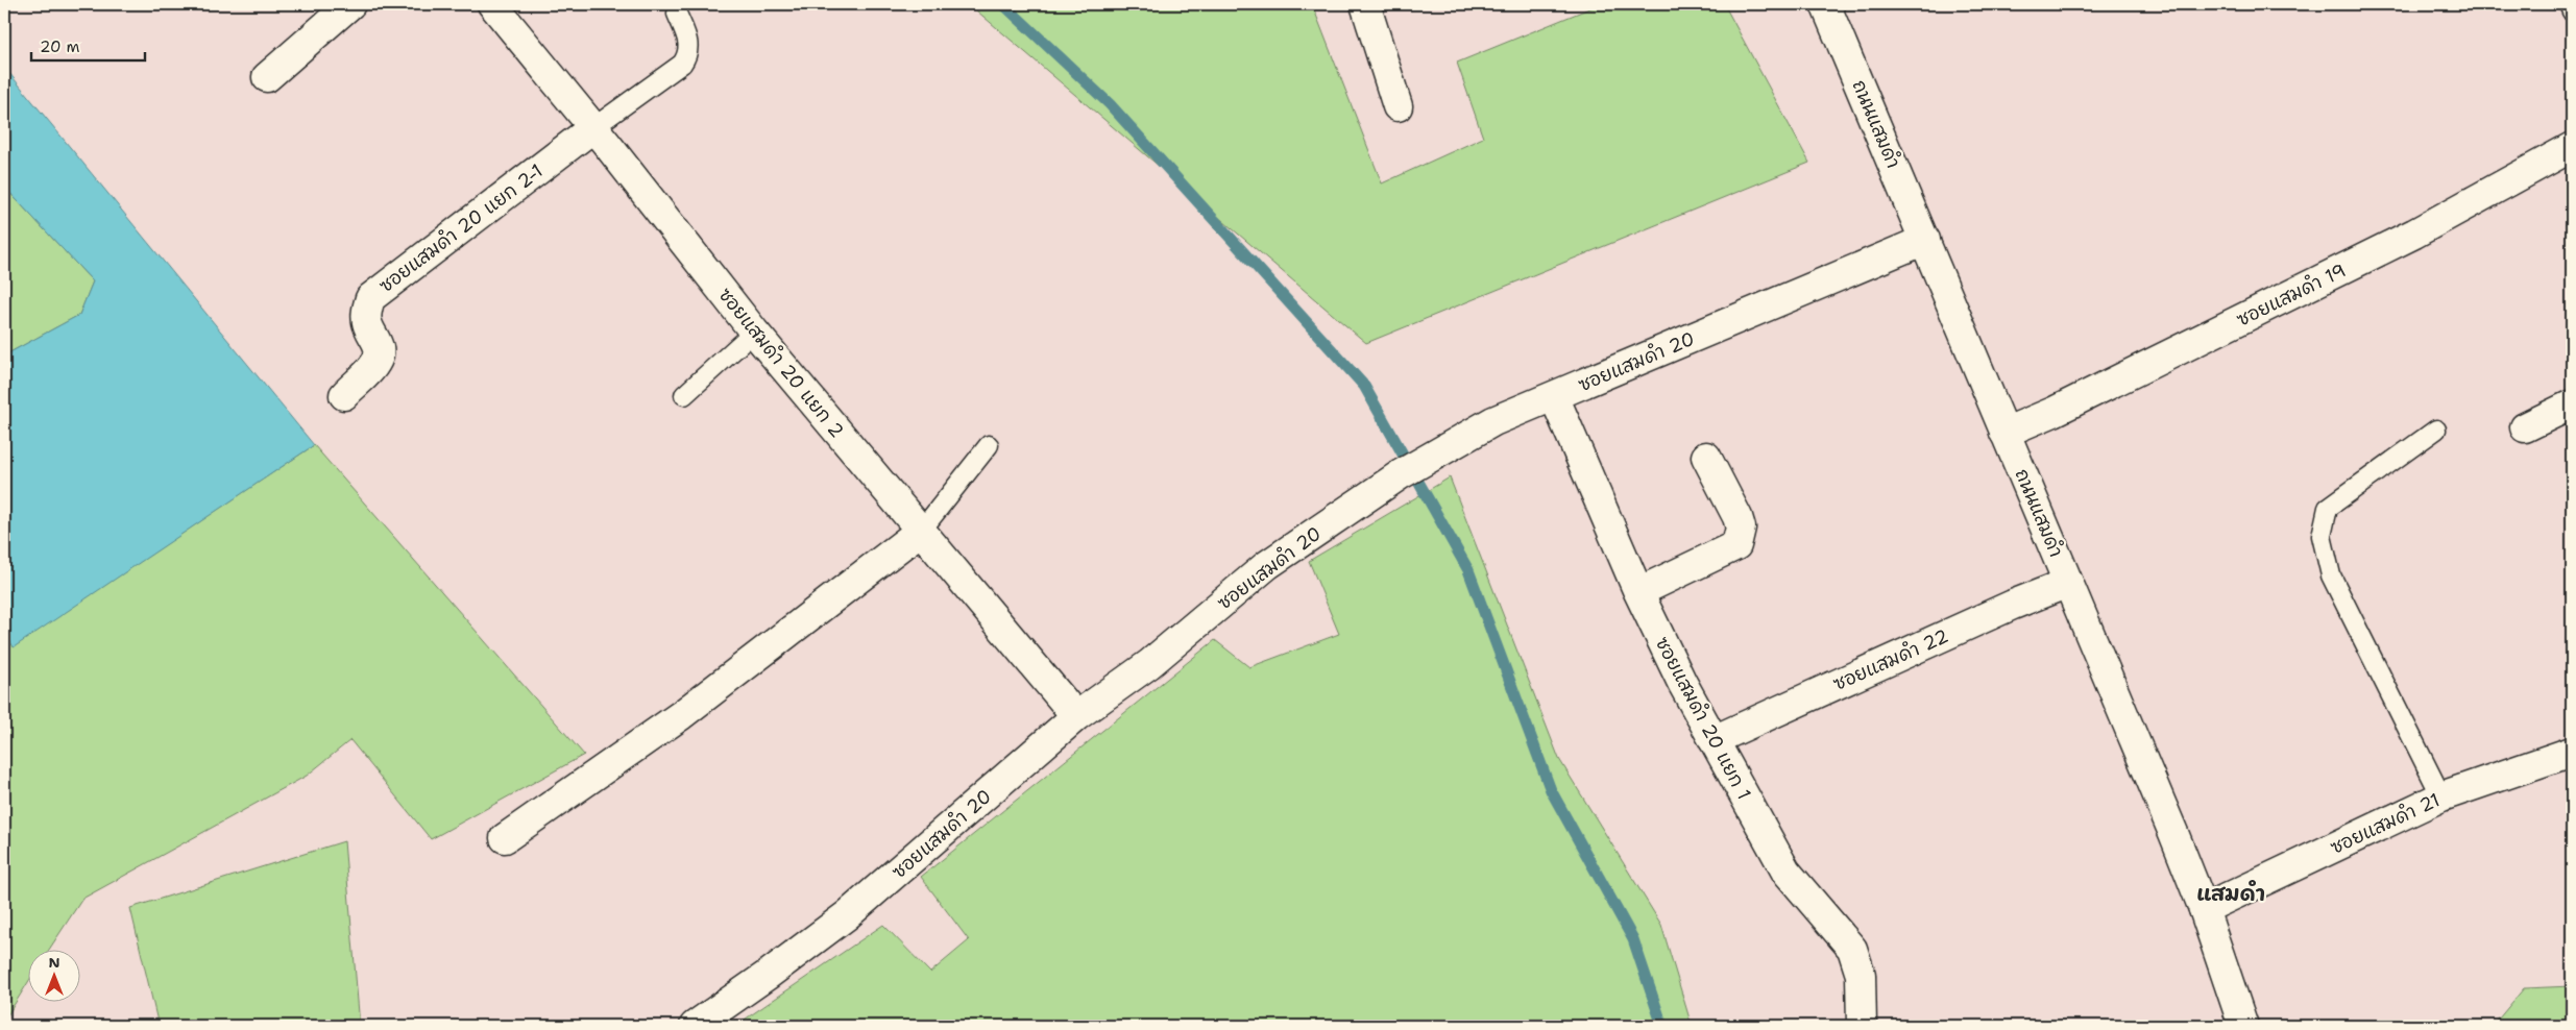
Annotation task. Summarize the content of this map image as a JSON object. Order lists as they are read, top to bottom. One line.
{"streets":{"street":["ถนนแสมดำ","ซอยแสมดำ 20 แยก 2-1","ซอยแสมดำ 19","ซอยแสมดำ 20","ซอยแสมดำ 20 แยก 2","ซอยแสมดำ 22","ซอยแสมดำ 20 แยก 1","ซอยแสมดำ 21"]},"crossings":[["ถนนแสมดำ","ซอยแสมดำ 19"],["ถนนแสมดำ","ซอยแสมดำ 20"],["ถนนแสมดำ","ซอยแสมดำ 22"],["ถนนแสมดำ","ซอยแสมดำ 21"],["ซอยแสมดำ 20 แยก 2-1","ซอยแสมดำ 20 แยก 2"],["ซอยแสมดำ 20","ซอยแสมดำ 20 แยก 2"],["ซอยแสมดำ 20","ซอยแสมดำ 20 แยก 1"],["ซอยแสมดำ 22","ซอยแสมดำ 20 แยก 1"]],"districts":["แสมดำ"],"scale_bar":"20 m","north":"top"}
